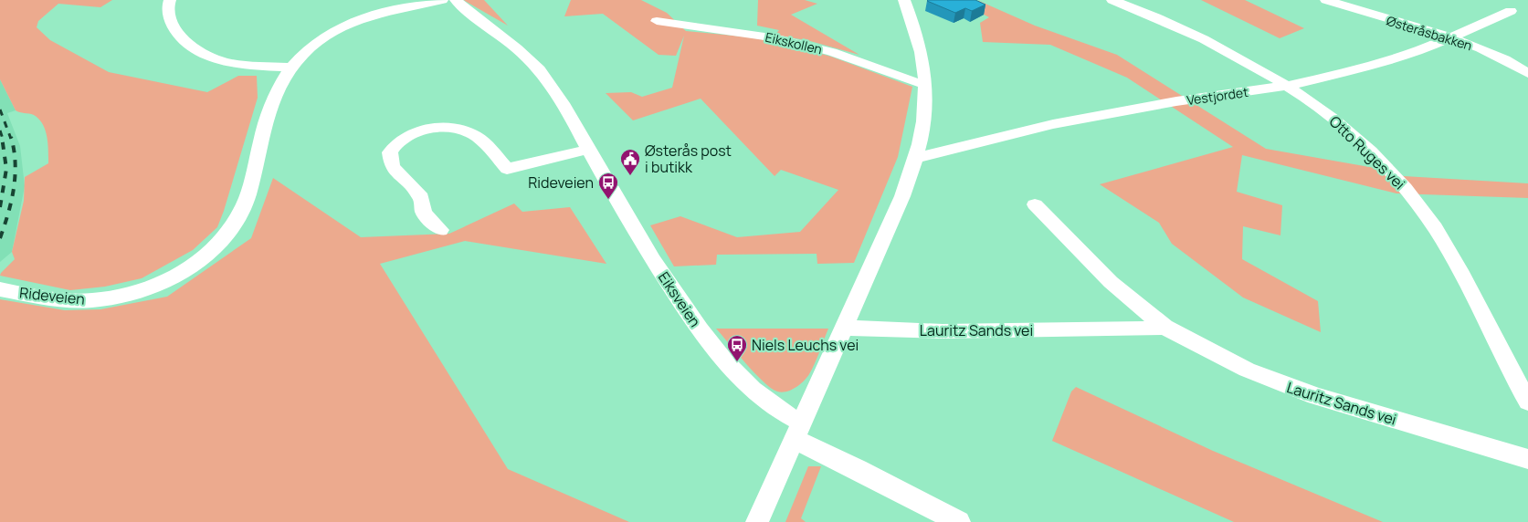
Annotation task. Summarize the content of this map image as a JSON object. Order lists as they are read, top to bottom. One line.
{"streets":{"street":["Østeråsbakken","Eikskollen","Vestjordet","Otto Ruges vei","Rideveien","Eiksveien","Lauritz Sands vei"]},"crossings":[["Østeråsbakken","Vestjordet"],["Vestjordet","Otto Ruges vei"]],"places":{"public building":["Østerås post i butikk"],"bus stop":["Rideveien","Niels Leuchs vei"]}}
